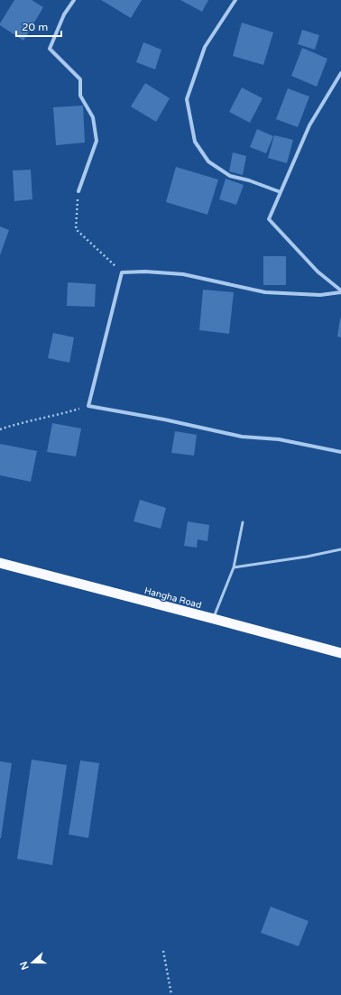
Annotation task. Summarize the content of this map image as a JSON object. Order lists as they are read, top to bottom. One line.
{"streets":{"highway":["Hangha Road"]},"scale_bar":"20 m","north":"left"}
